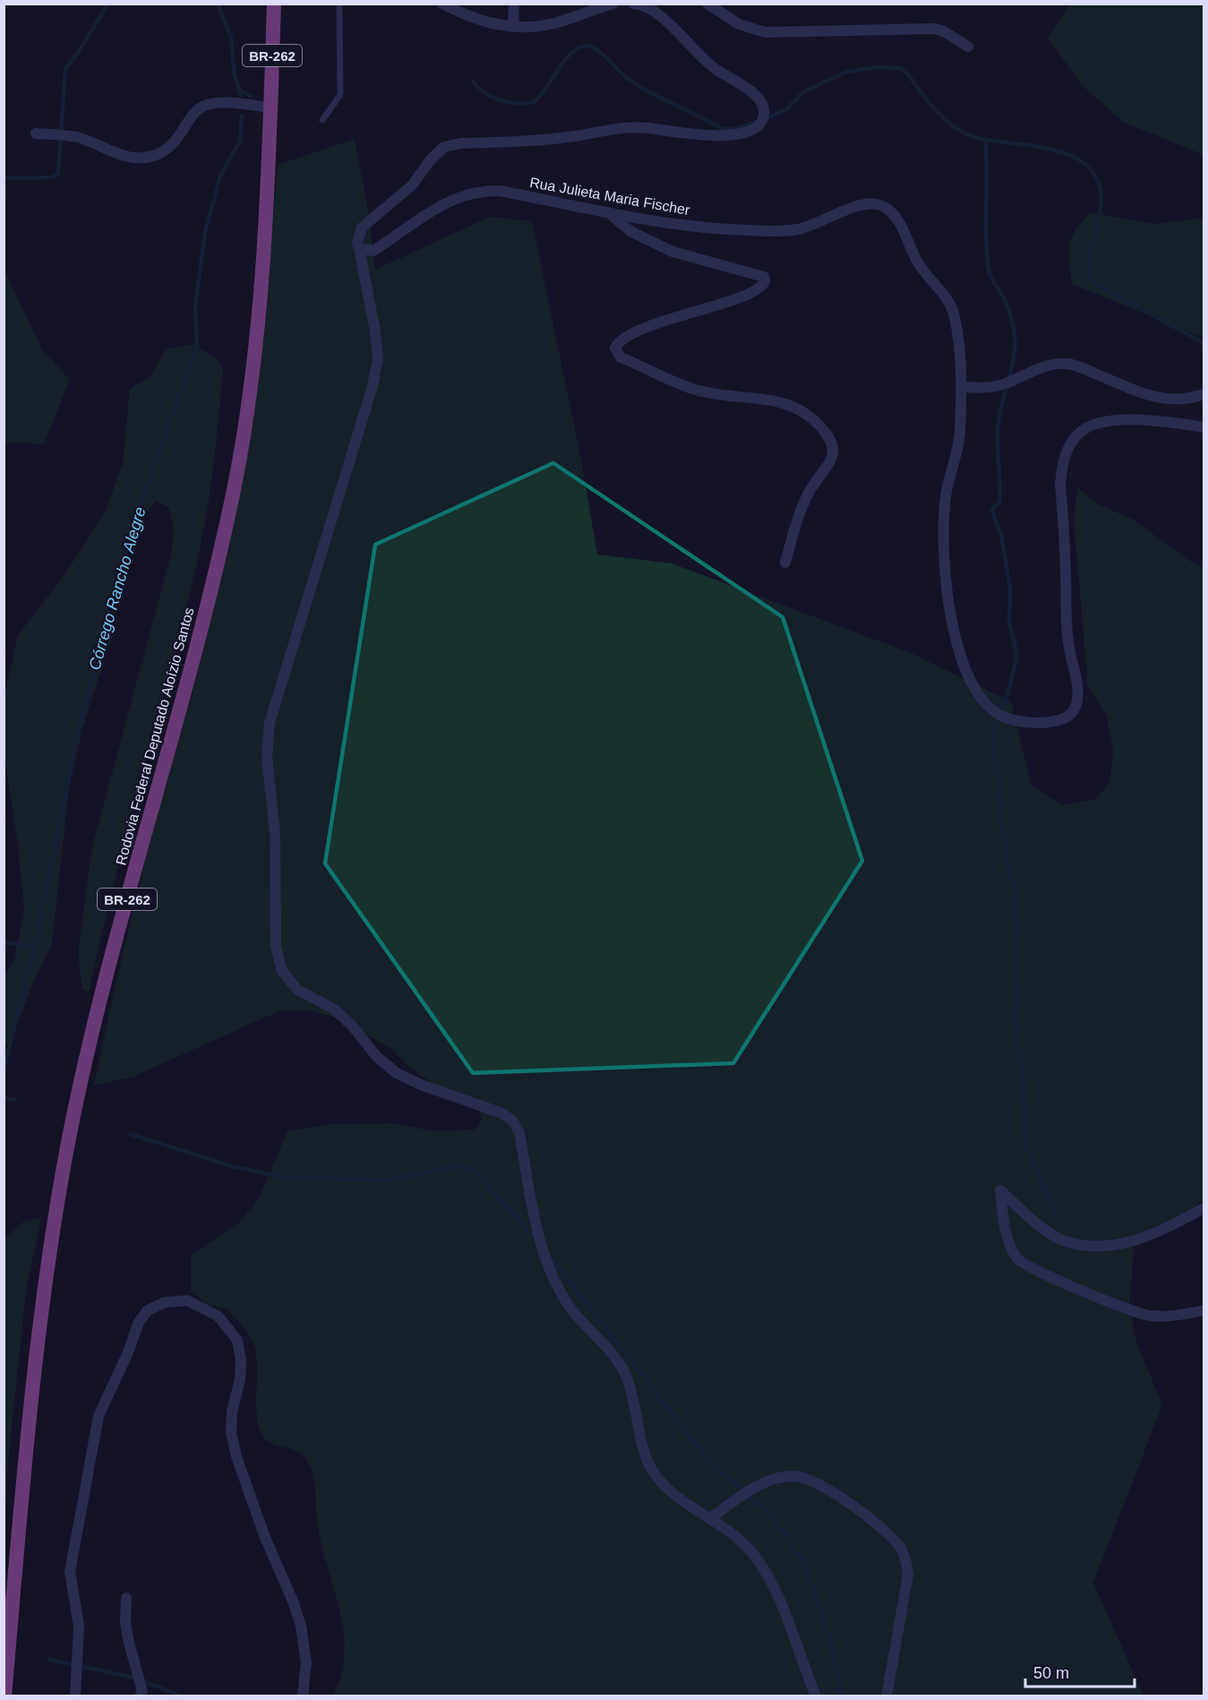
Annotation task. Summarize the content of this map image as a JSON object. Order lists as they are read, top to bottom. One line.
{"streets":{"highway":["BR-262","Rodovia Federal Deputado Aloízio Santos"],"street":["Rua Julieta Maria Fischer"]},"water":["Córrego Rancho Alegre"],"scale_bar":"50 m"}
